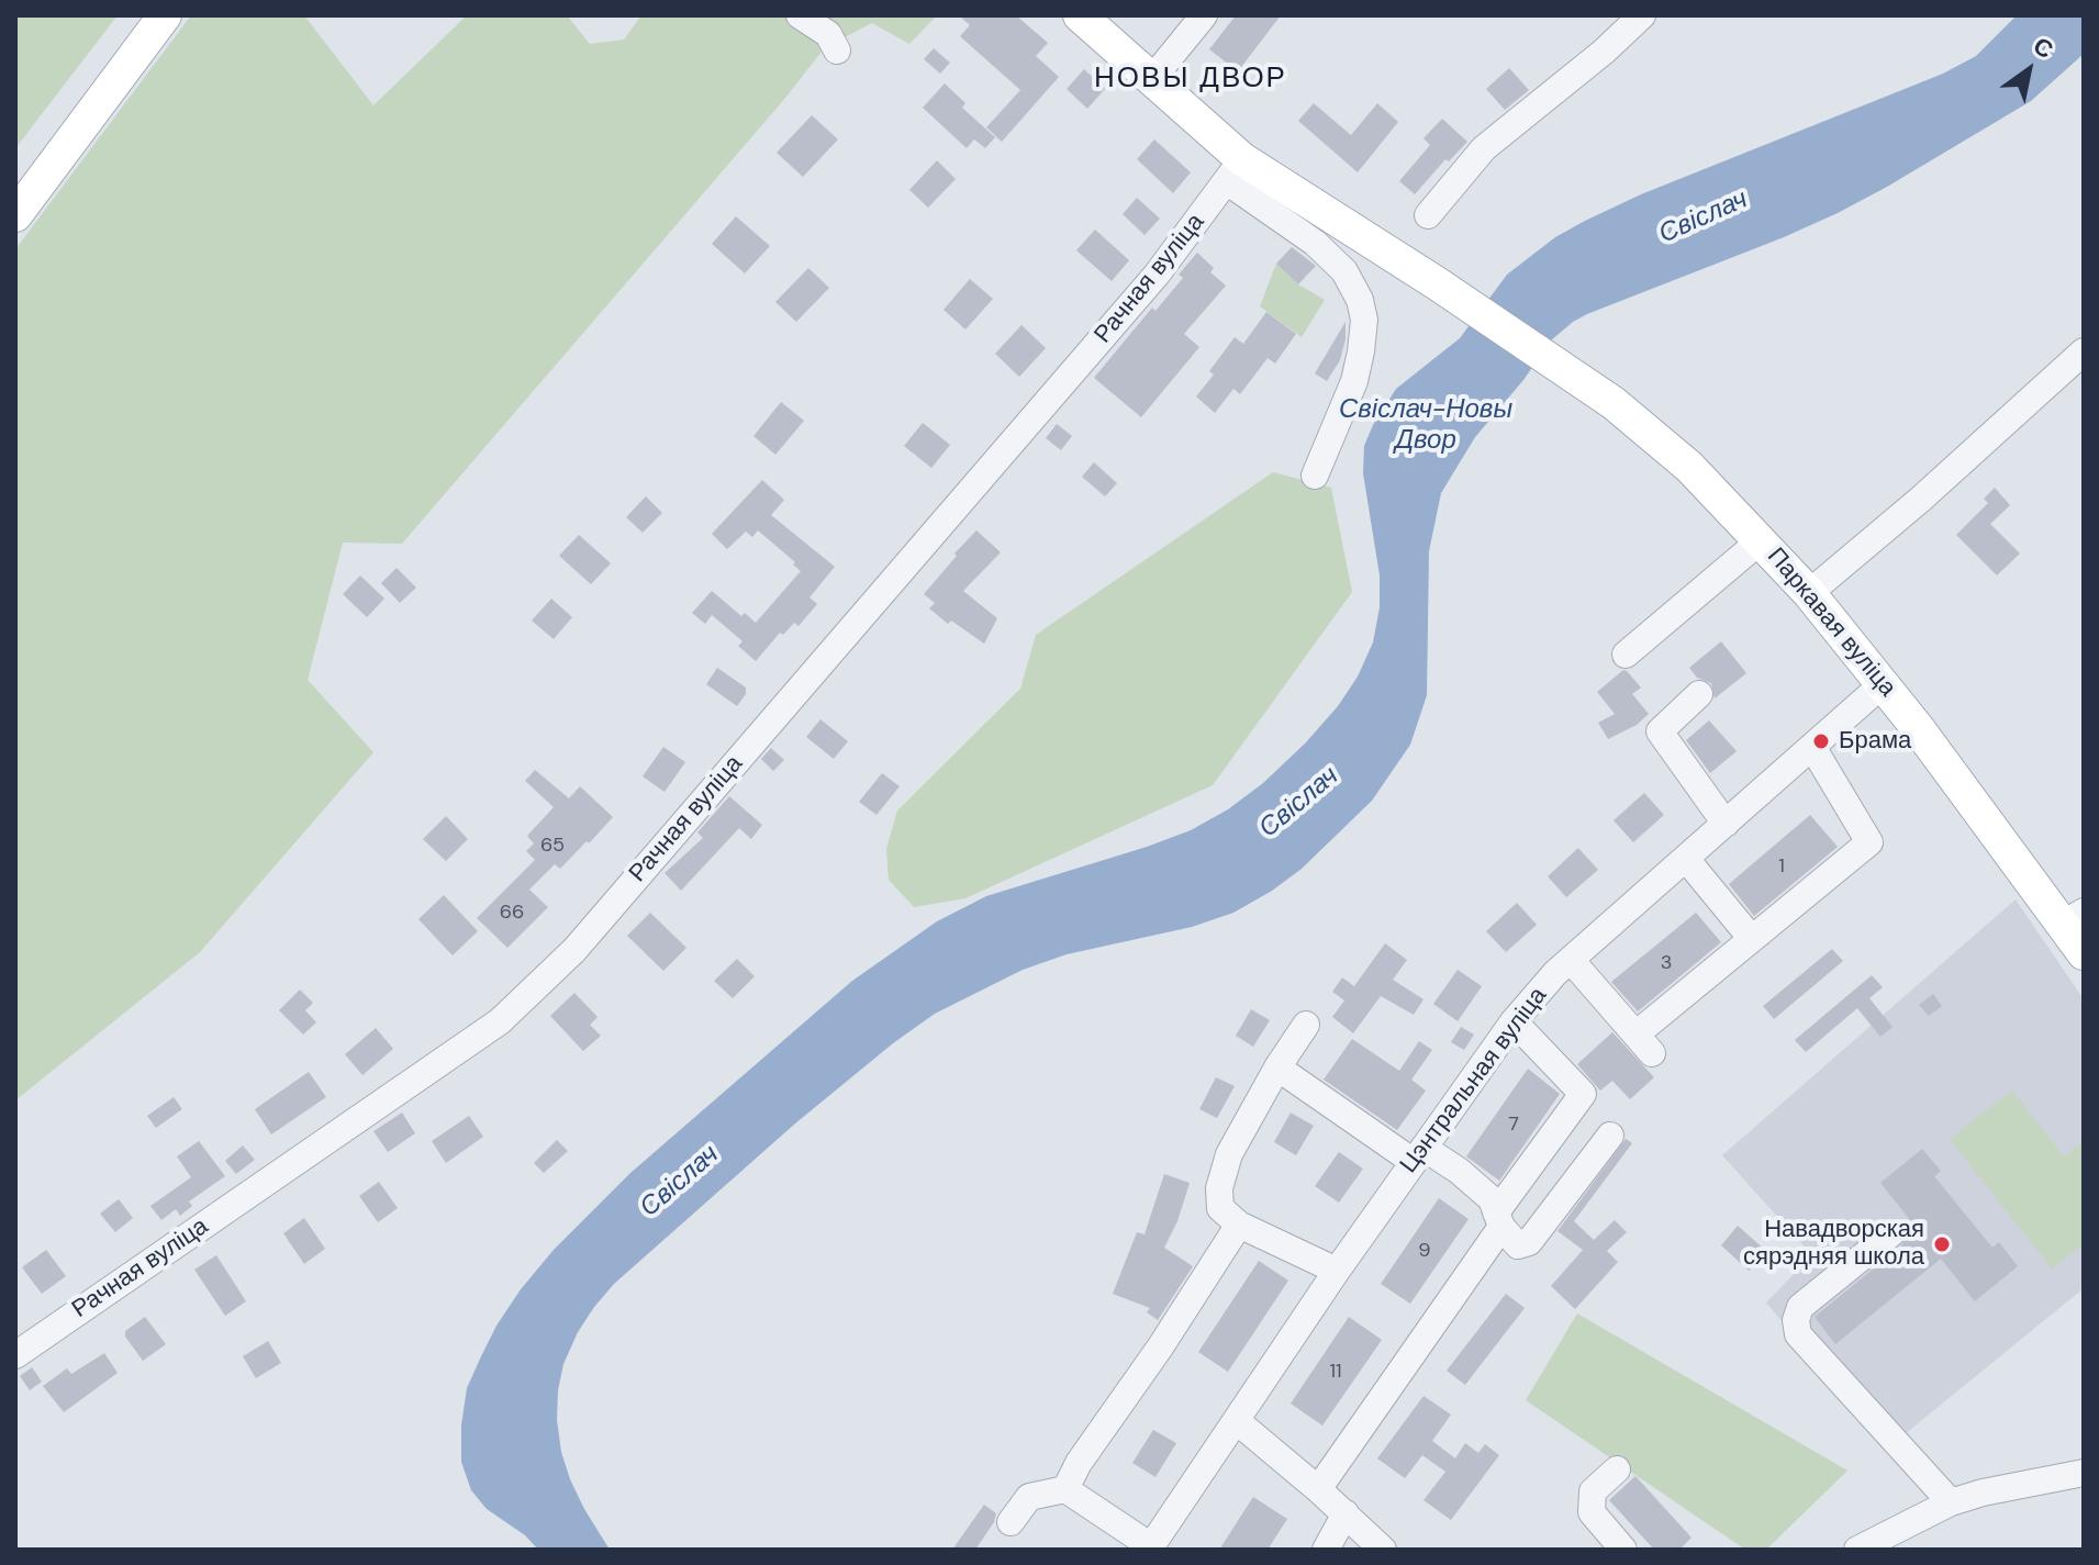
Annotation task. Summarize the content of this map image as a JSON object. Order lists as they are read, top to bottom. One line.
{"streets":{"main road":["Паркавая вуліца"],"street":["Рачная вуліца","Цэнтральная вуліца"]},"crossings":[["Рачная вуліца","Паркавая вуліца"],["Паркавая вуліца","Цэнтральная вуліца"]],"districts":["НОВЫ ДВОР"],"water":["Свіслач","Свіслач-Новы Двор"],"places":["Брама","Навадворская сярэдняя школа"],"house_numbers":["65","1","66","3","7","9","11"],"north":"top right"}
